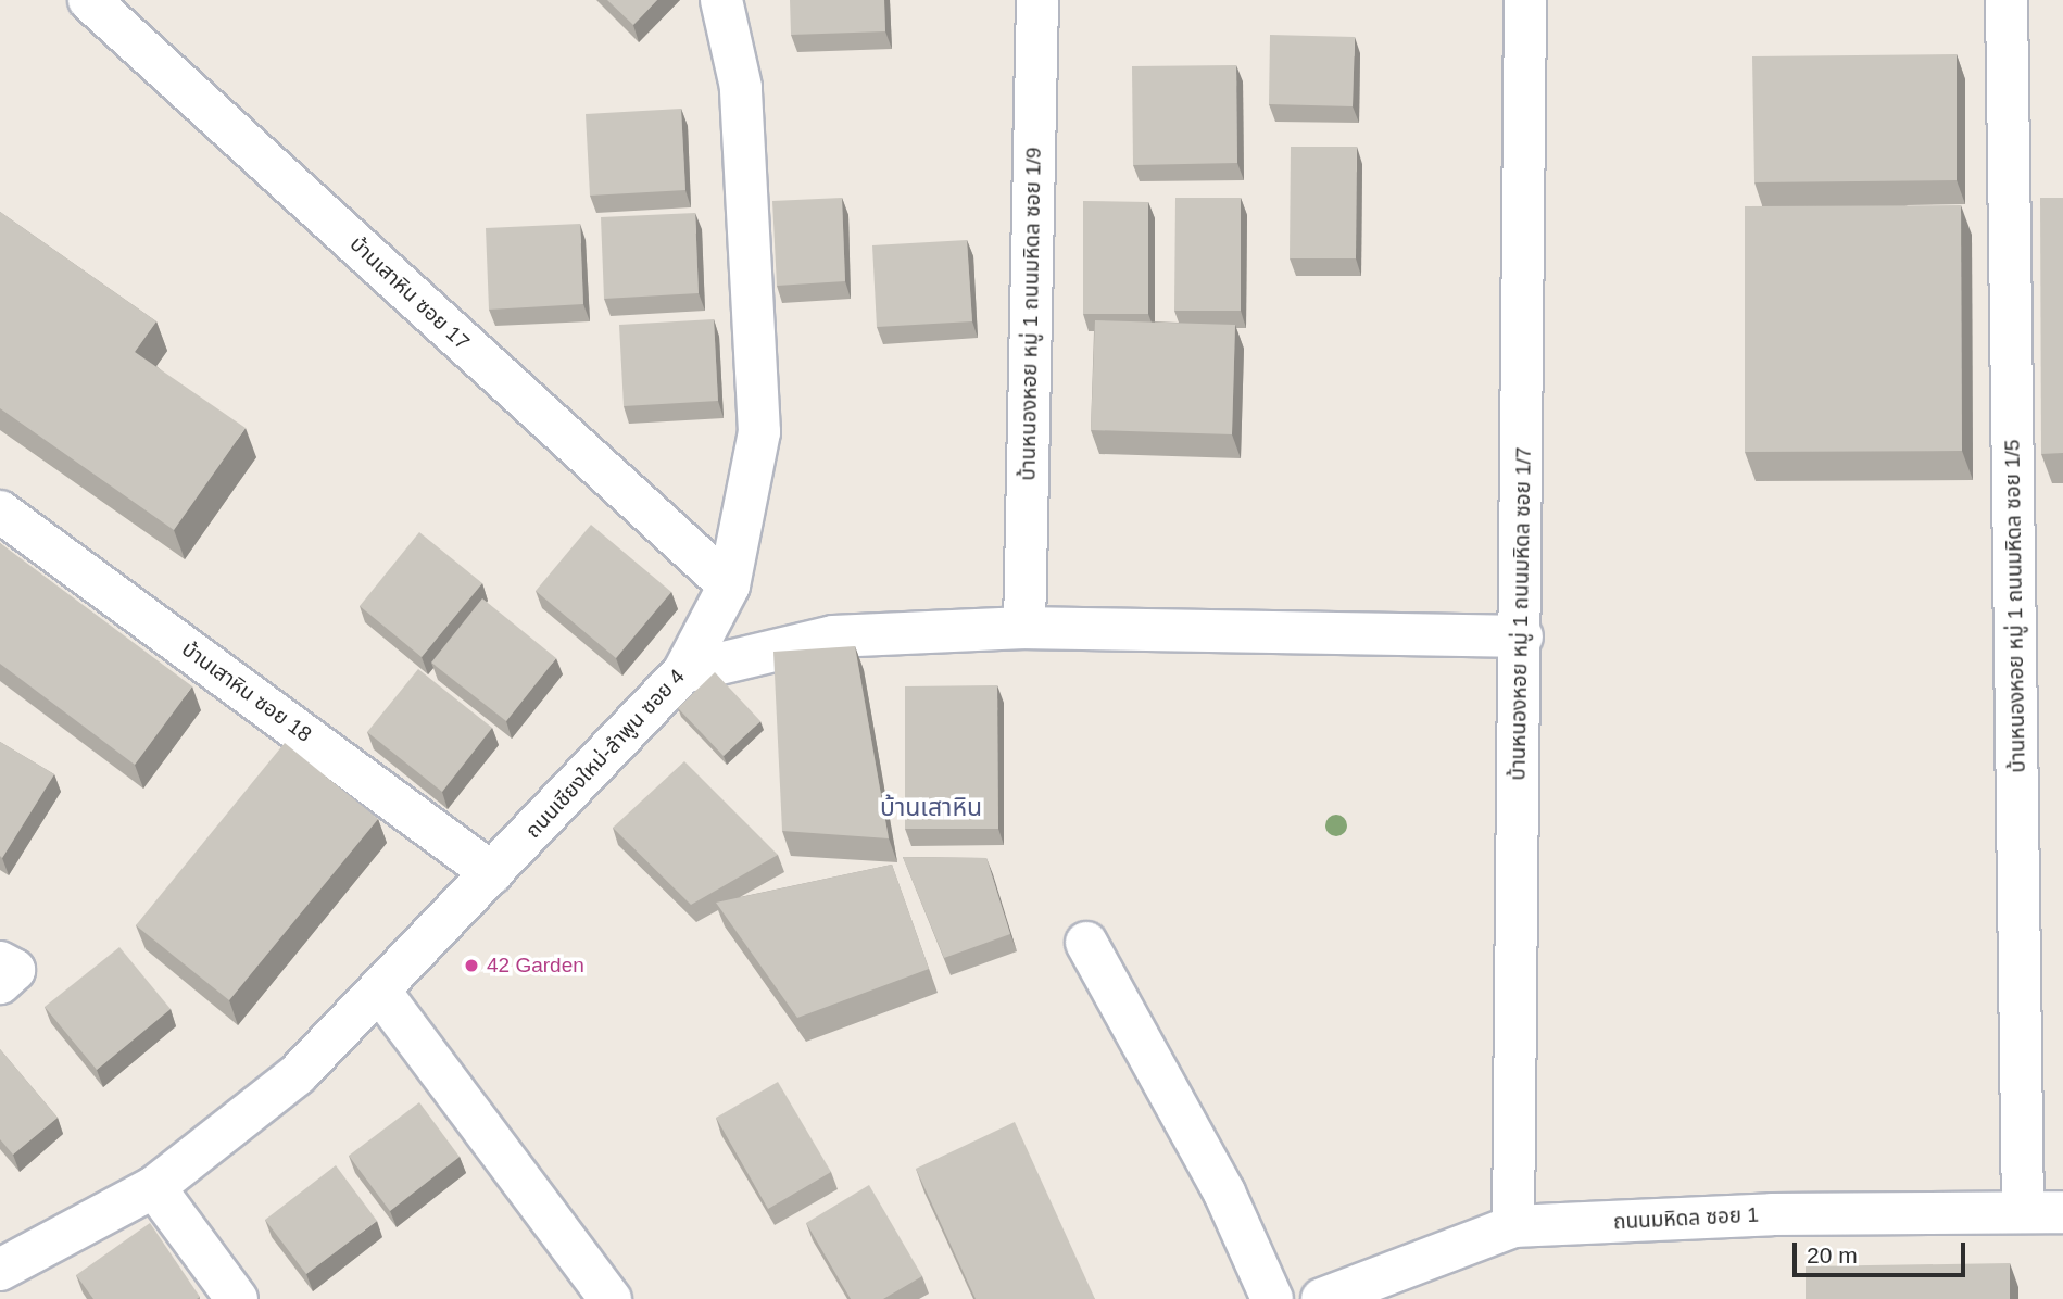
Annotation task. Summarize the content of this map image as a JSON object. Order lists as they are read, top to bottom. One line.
{"streets":{"street":["บ้านเสาหิน ซอย 17","บ้านหนองหอย หมู่ 1 ถนนมหิดล ซอย 1/9","บ้านหนองหอย หมู่ 1 ถนนมหิดล ซอย 1/5","บ้านหนองหอย หมู่ 1 ถนนมหิดล ซอย 1/7","บ้านเสาหิน ซอย 18","ถนนเชียงใหม่-ลำพูน ซอย 4","ถนนมหิดล ซอย 1"]},"crossings":[["บ้านเสาหิน ซอย 17","ถนนเชียงใหม่-ลำพูน ซอย 4"],["บ้านหนองหอย หมู่ 1 ถนนมหิดล ซอย 1/5","ถนนมหิดล ซอย 1"],["บ้านหนองหอย หมู่ 1 ถนนมหิดล ซอย 1/7","ถนนมหิดล ซอย 1"],["บ้านเสาหิน ซอย 18","ถนนเชียงใหม่-ลำพูน ซอย 4"]],"districts":["บ้านเสาหิน"],"places":["42 Garden"],"scale_bar":"20 m"}
